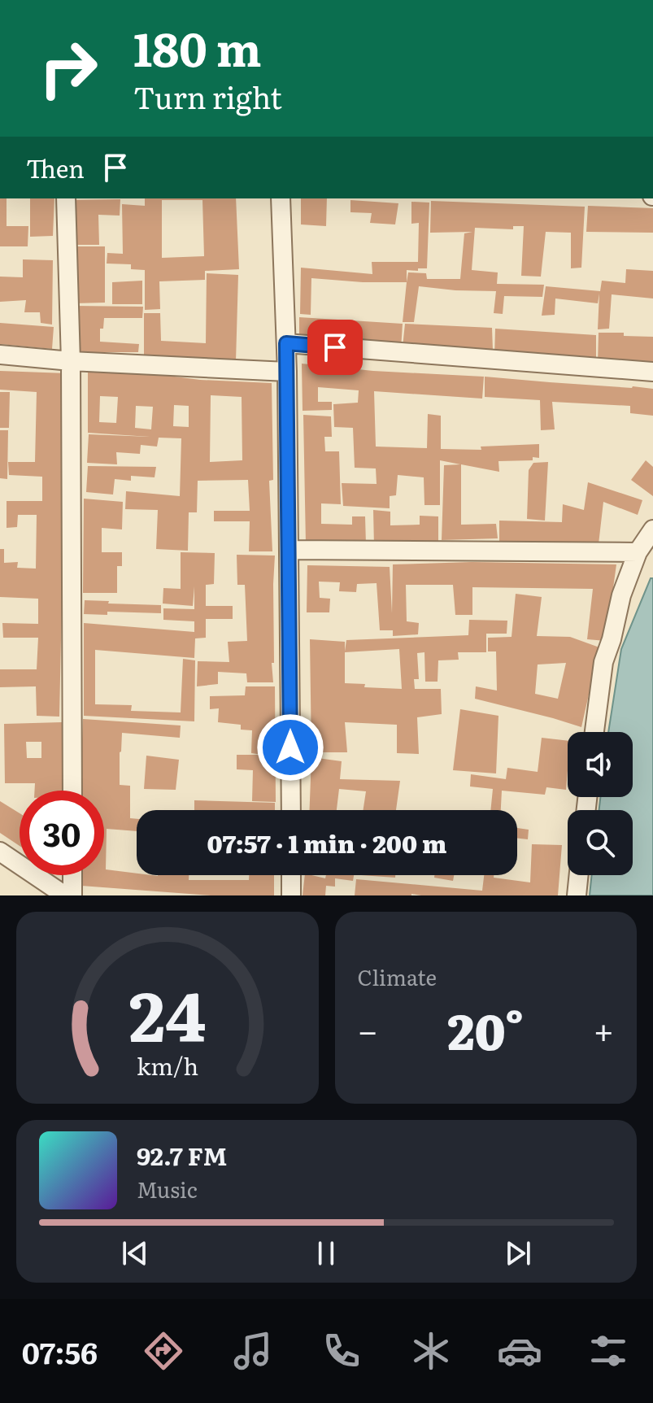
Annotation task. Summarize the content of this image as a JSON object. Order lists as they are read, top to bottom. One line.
{"page":{"turn":["180 m","Turn right"],"then":"Then","limit":"30","trip":"07:57 · 1 min · 200 m","tile":"Climate","heat":["−","20°","+"],"song":["92.7 FM","Music"],"tabs":"07:56","gauge":["24","km/h"]}}
